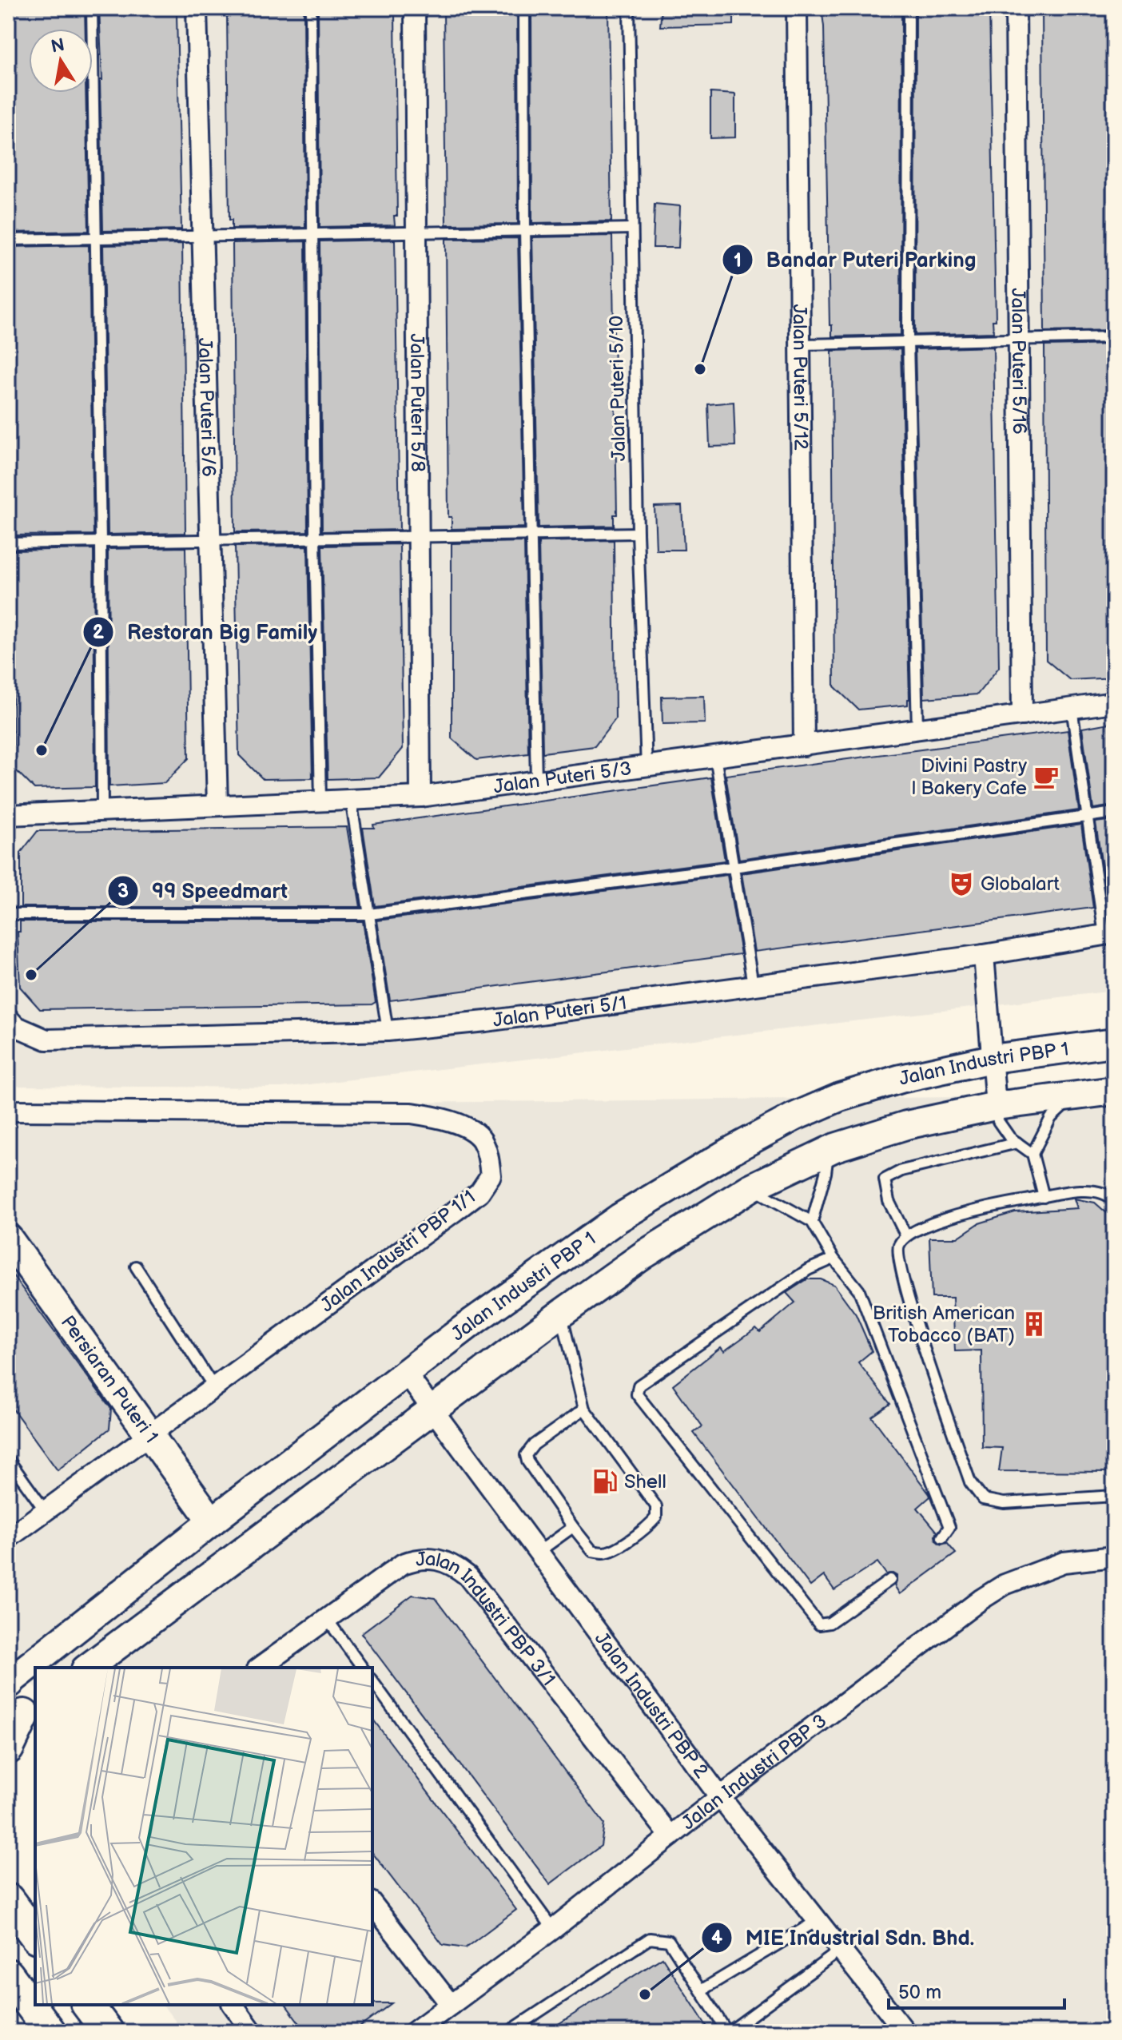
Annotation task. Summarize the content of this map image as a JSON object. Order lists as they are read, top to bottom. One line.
{"streets":{"main road":["Jalan Industri PBP 1","Persiaran Puteri 1"],"street":["Jalan Puteri 5/16","Jalan Puteri 5/12","Jalan Puteri 5/8","Jalan Puteri 5/6","Jalan Puteri 5/3","Jalan Puteri 5/1","Jalan Industri PBP 1/1","Jalan Industri PBP 3/1","Jalan Industri PBP 2","Jalan Industri PBP 3"],"lane":["Jalan Puteri 5/10"]},"crossings":[["Jalan Puteri 5/16","Jalan Puteri 5/3"],["Jalan Puteri 5/12","Jalan Puteri 5/3"],["Jalan Puteri 5/10","Jalan Puteri 5/3"],["Jalan Puteri 5/8","Jalan Puteri 5/3"],["Jalan Puteri 5/6","Jalan Puteri 5/3"],["Jalan Industri PBP 1","Persiaran Puteri 1"],["Jalan Industri PBP 1","Jalan Industri PBP 2"],["Jalan Industri PBP 1/1","Persiaran Puteri 1"],["Jalan Industri PBP 3/1","Jalan Industri PBP 3"],["Jalan Industri PBP 2","Jalan Industri PBP 3"]],"places":{"other":["Bandar Puteri Parking","Restoran Big Family","99 Speedmart","MIE Industrial Sdn. Bhd."],"cafe":["Divini Pastry | Bakery Cafe"],"theatre":["Globalart"],"building":["British American Tobacco (BAT)"],"fuel station":["Shell"]},"scale_bar":"50 m","north":"top"}
